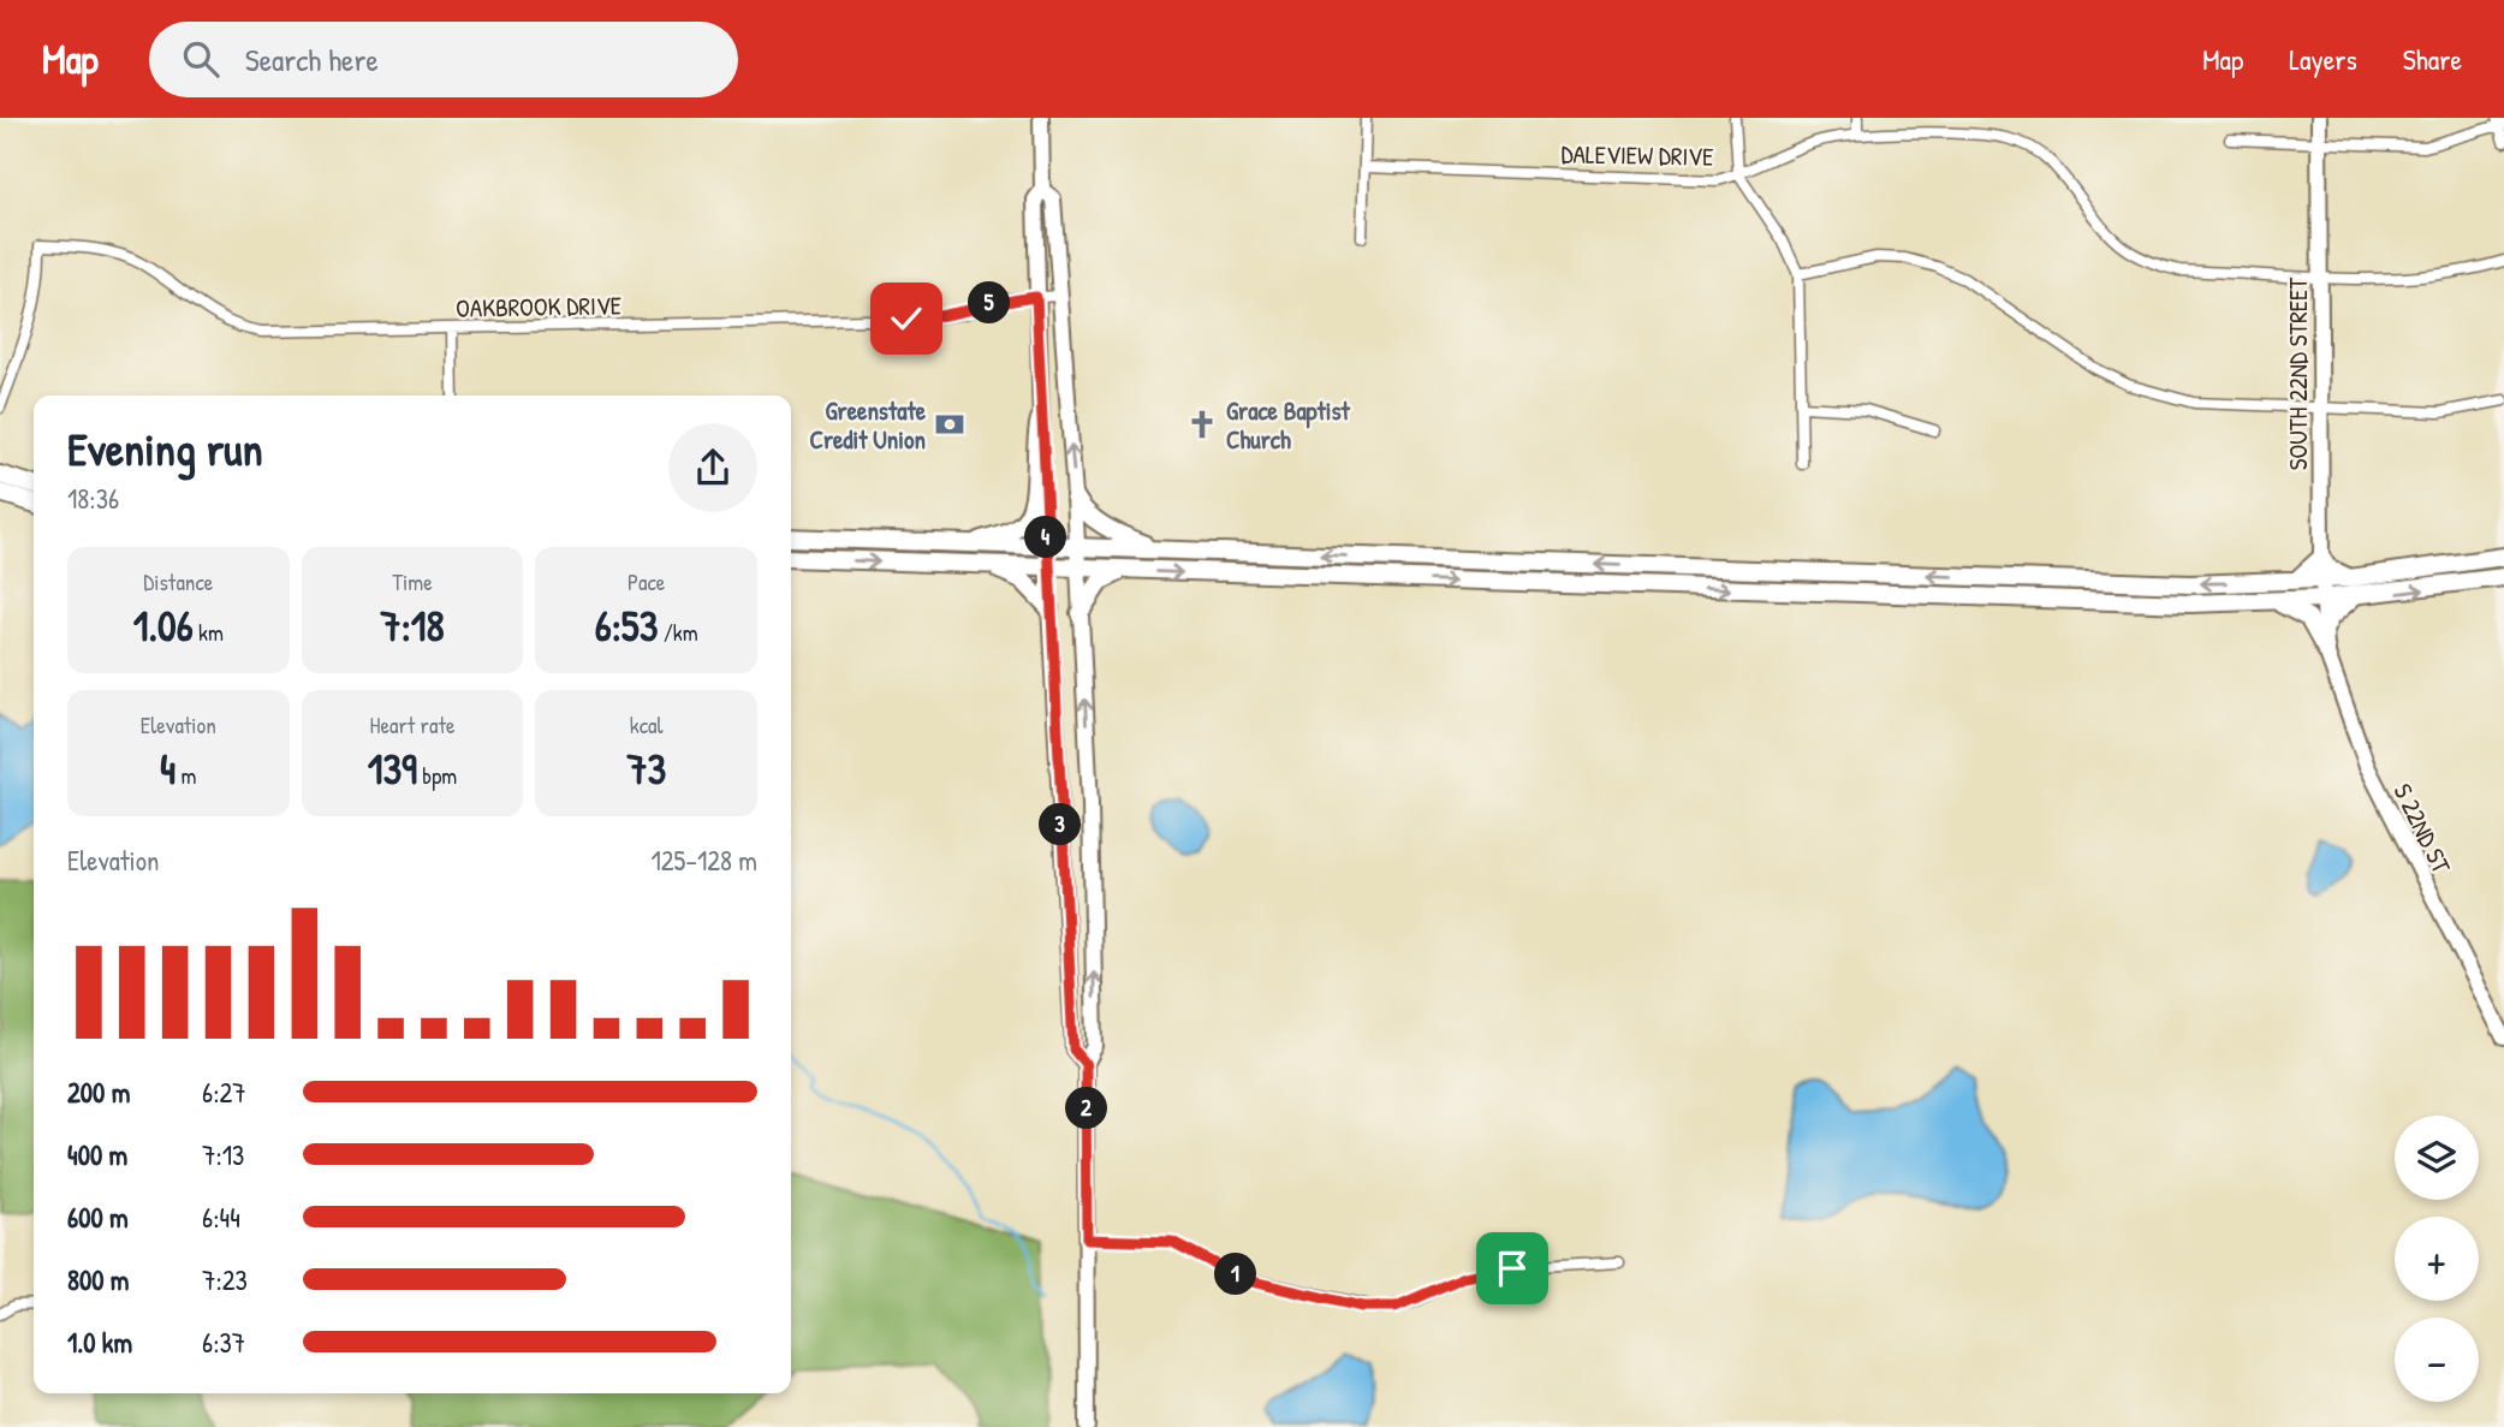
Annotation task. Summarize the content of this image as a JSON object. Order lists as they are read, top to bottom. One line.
{"streets":{"main road":["SOUTH 22ND STREET","S 22ND ST"],"street":["DALEVIEW DRIVE","OAKBROOK DRIVE"]},"crossings":[["DALEVIEW DRIVE","SOUTH 22ND STREET"],["SOUTH 22ND STREET","S 22ND ST"]],"places":{"bank":["Greenstate Credit Union"],"church":["Grace Baptist Church"]},"page":{"header":"Map","search":"Search here","nav":["Map","Layers","Share"],"pins":["5","4","3","2","1"],"heading":["Evening run","18:36"],"stats":[["Distance","1.06 km"],["Time","7:18"],["Pace","6:53 /km"],["Elevation","4 m"],["Heart rate","139 bpm"],["kcal","73"]],"chart":["Elevation","125–128 m"],"list":[{"name":"200 m","note":"6:27"},{"name":"400 m","note":"7:13"},{"name":"600 m","note":"6:44"},{"name":"800 m","note":"7:23"},{"name":"1.0 km","note":"6:37"}],"map_buttons":["+","−"]}}
